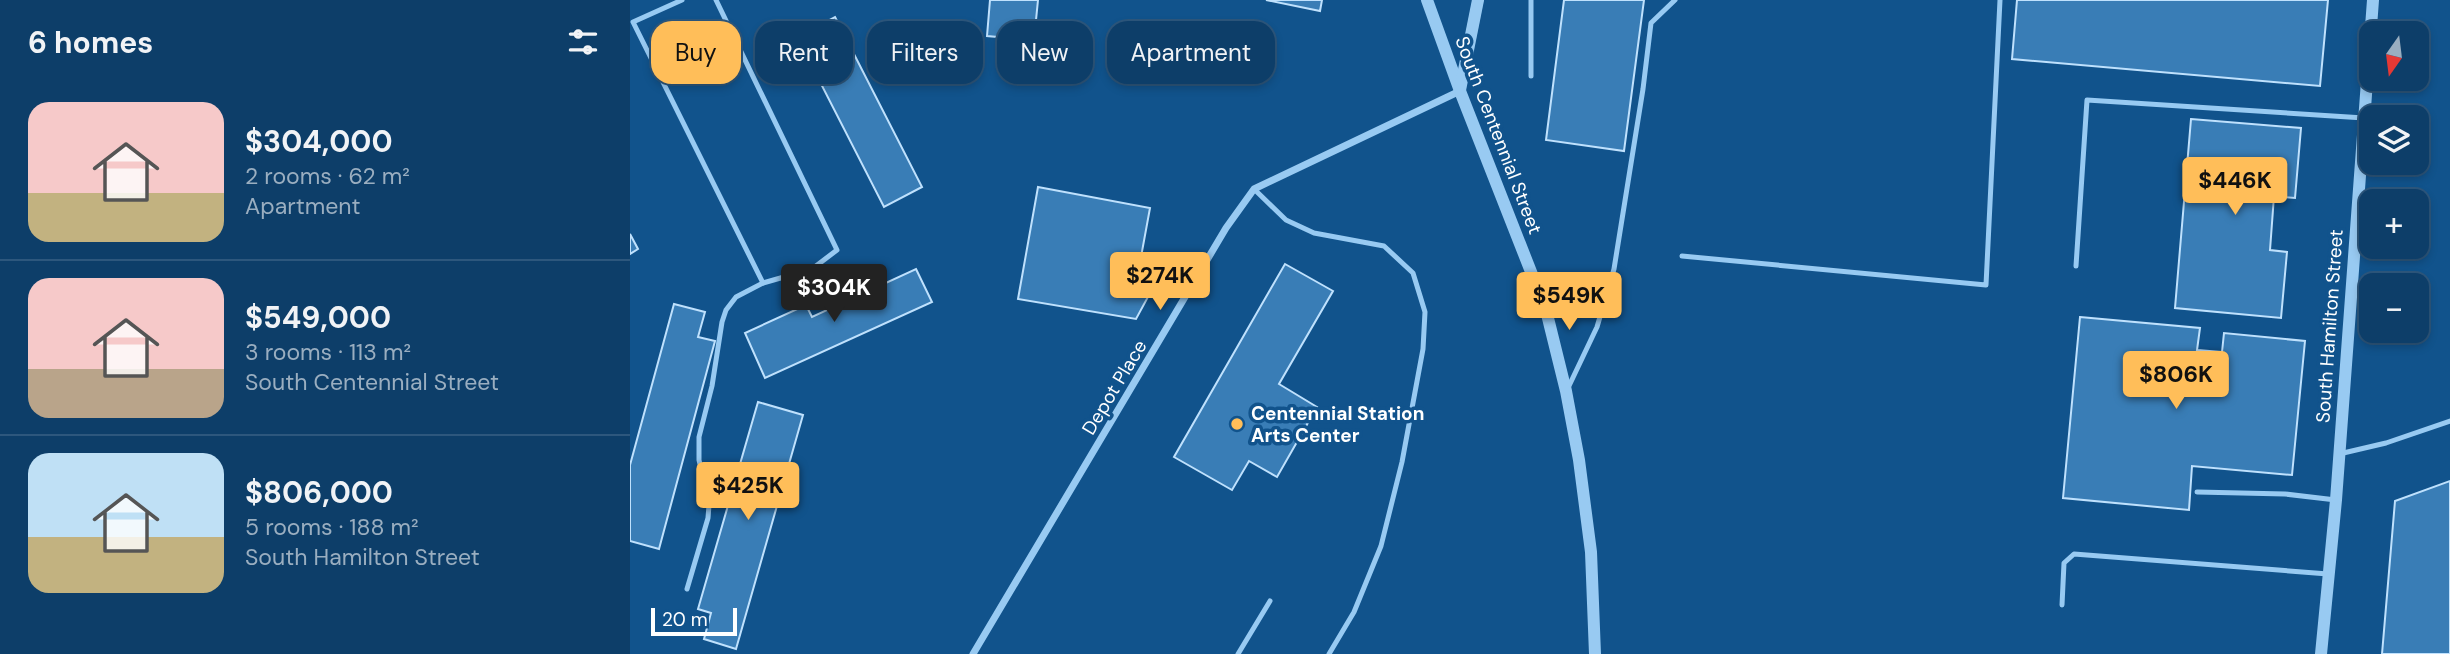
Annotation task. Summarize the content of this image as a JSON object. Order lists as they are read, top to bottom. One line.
{"streets":{"street":["South Centennial Street","South Hamilton Street","Depot Place"]},"crossings":[["South Centennial Street","Depot Place"]],"places":["Centennial Station Arts Center"],"scale_bar":"20 m","north":"bottom","page":{"heading":"6 homes","map_buttons":["+","−"],"chip":["Buy","Rent","Filters","New","Apartment"],"list":[{"name":"$304,000","note":"2 rooms · 62 m² · Apartment"},{"name":"$549,000","note":"3 rooms · 113 m² · South Centennial Street"},{"name":"$806,000","note":"5 rooms · 188 m² · South Hamilton Street"}],"price":["$446K","$274K","$304K","$549K","$806K","$425K"],"scale":"20 m"}}
